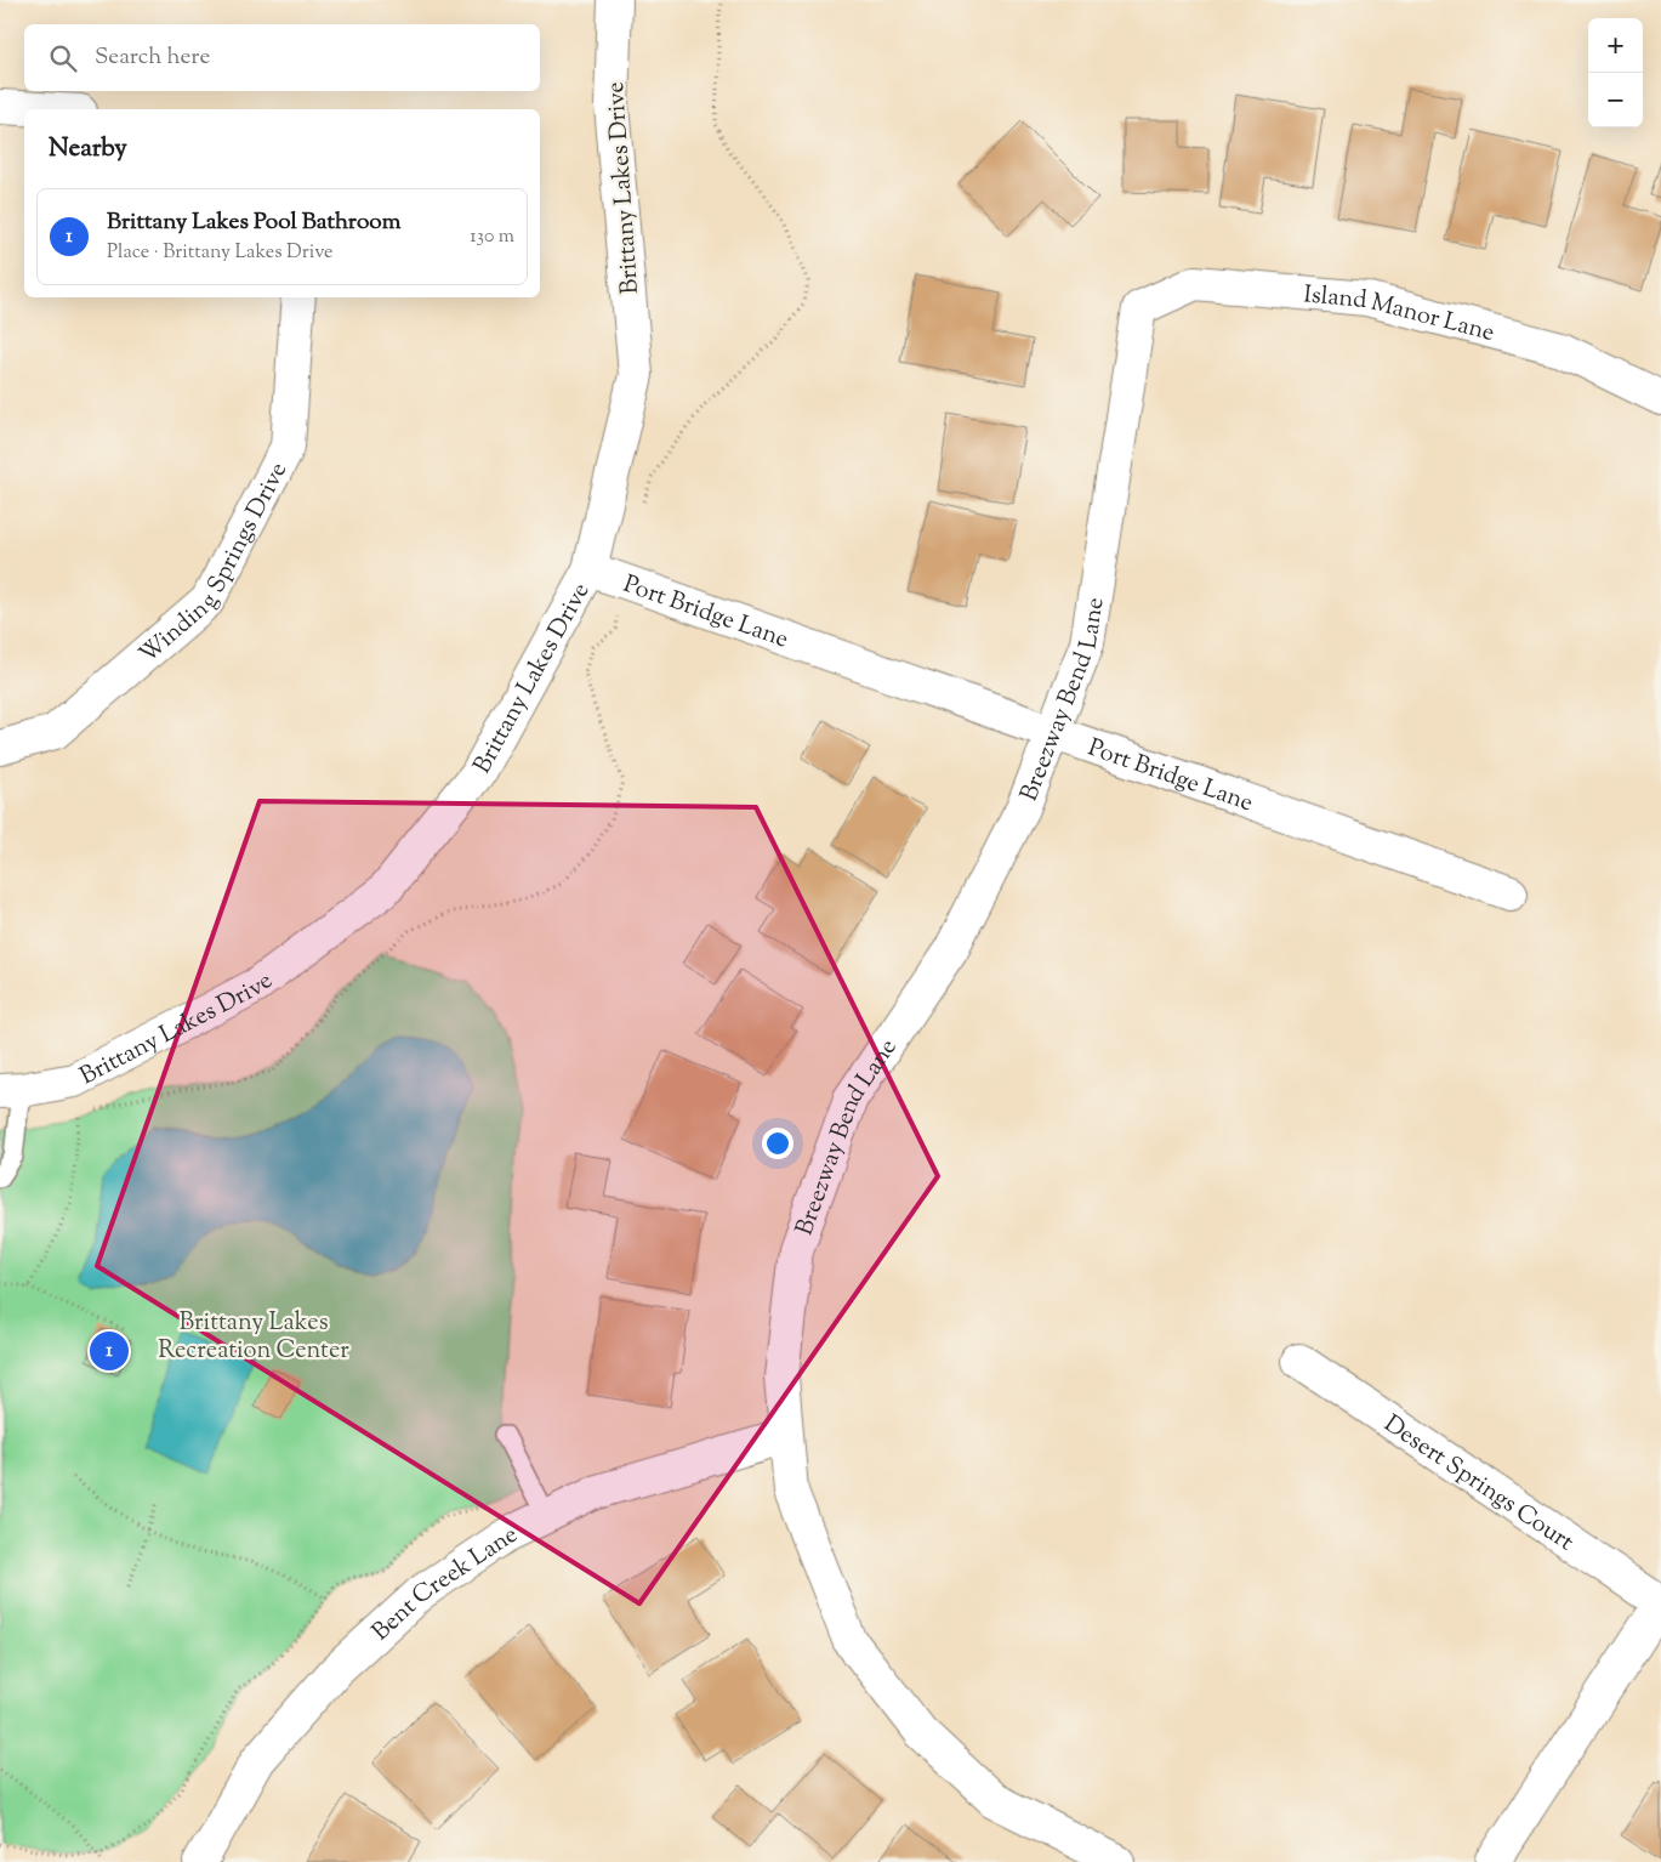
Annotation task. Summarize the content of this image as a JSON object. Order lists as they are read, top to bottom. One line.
{"streets":{"street":["Brittany Lakes Drive","Island Manor Lane","Winding Springs Drive","Port Bridge Lane","Breezway Bend Lane","Desert Springs Court","Bent Creek Lane"]},"crossings":[["Brittany Lakes Drive","Port Bridge Lane"],["Island Manor Lane","Breezway Bend Lane"],["Port Bridge Lane","Breezway Bend Lane"],["Breezway Bend Lane","Bent Creek Lane"]],"parks":["Brittany Lakes Recreation Center"],"page":{"map_buttons":["+","−"],"search":"Search here","heading":"Nearby","list":[{"mark":"1","name":"Brittany Lakes Pool Bathroom","note":"Place · Brittany Lakes Drive","value":"130 m"}],"pins":"1"}}
